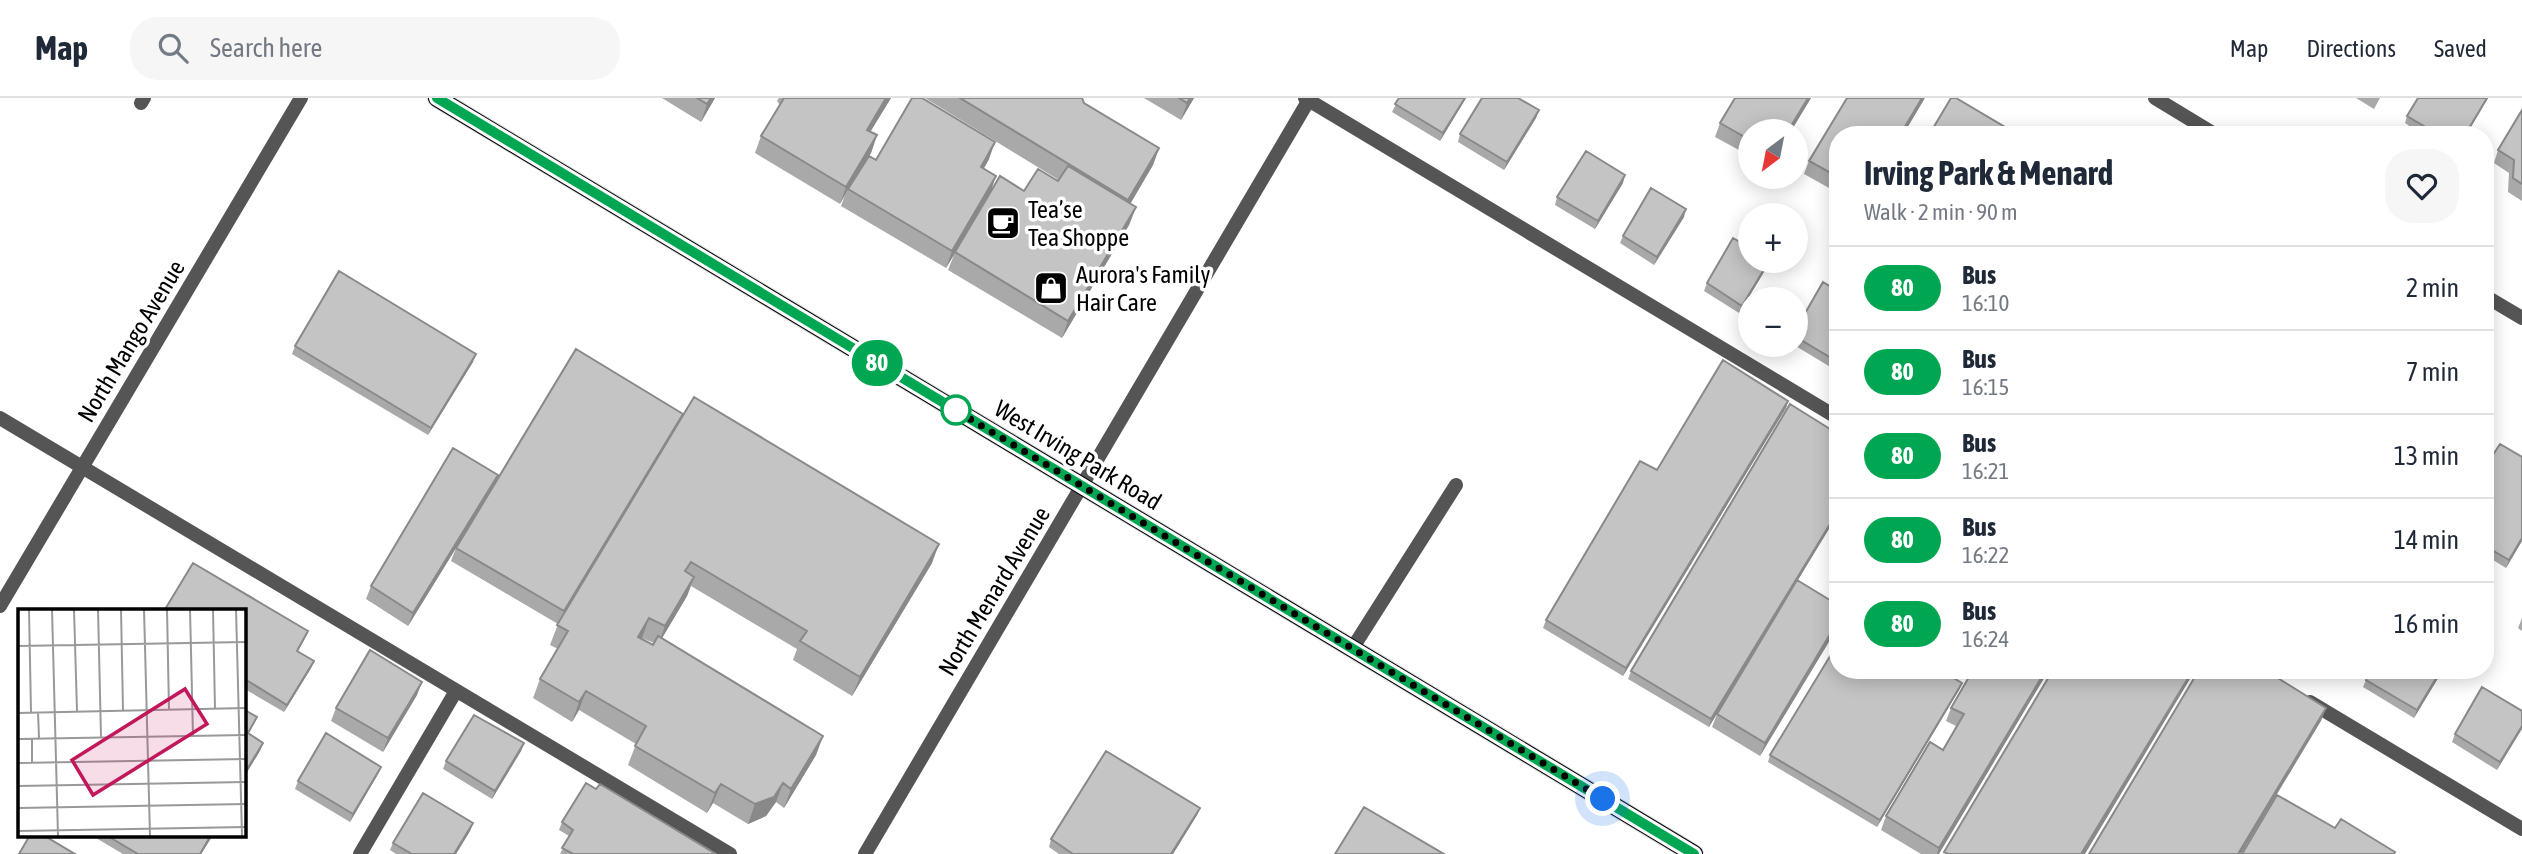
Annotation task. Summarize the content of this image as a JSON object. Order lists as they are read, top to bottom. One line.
{"streets":{"main road":["West Irving Park Road"],"street":["North Mango Avenue","North Menard Avenue"]},"crossings":[["West Irving Park Road","North Menard Avenue"]],"places":{"cafe":["Tea’se Tea Shoppe"],"shop":["Aurora's Family Hair Care"]},"lines":["bus line 80"],"north":"bottom left","page":{"header":"Map","search":"Search here","nav":["Map","Directions","Saved"],"on_map":"80","map_buttons":["+","−"],"heading":["Irving Park & Menard","Walk · 2 min · 90 m"],"list":[{"mark":"80","name":"Bus","note":"16:10","value":"2 min"},{"mark":"80","name":"Bus","note":"16:15","value":"7 min"},{"mark":"80","name":"Bus","note":"16:21","value":"13 min"},{"mark":"80","name":"Bus","note":"16:22","value":"14 min"},{"mark":"80","name":"Bus","note":"16:24","value":"16 min"}]}}
